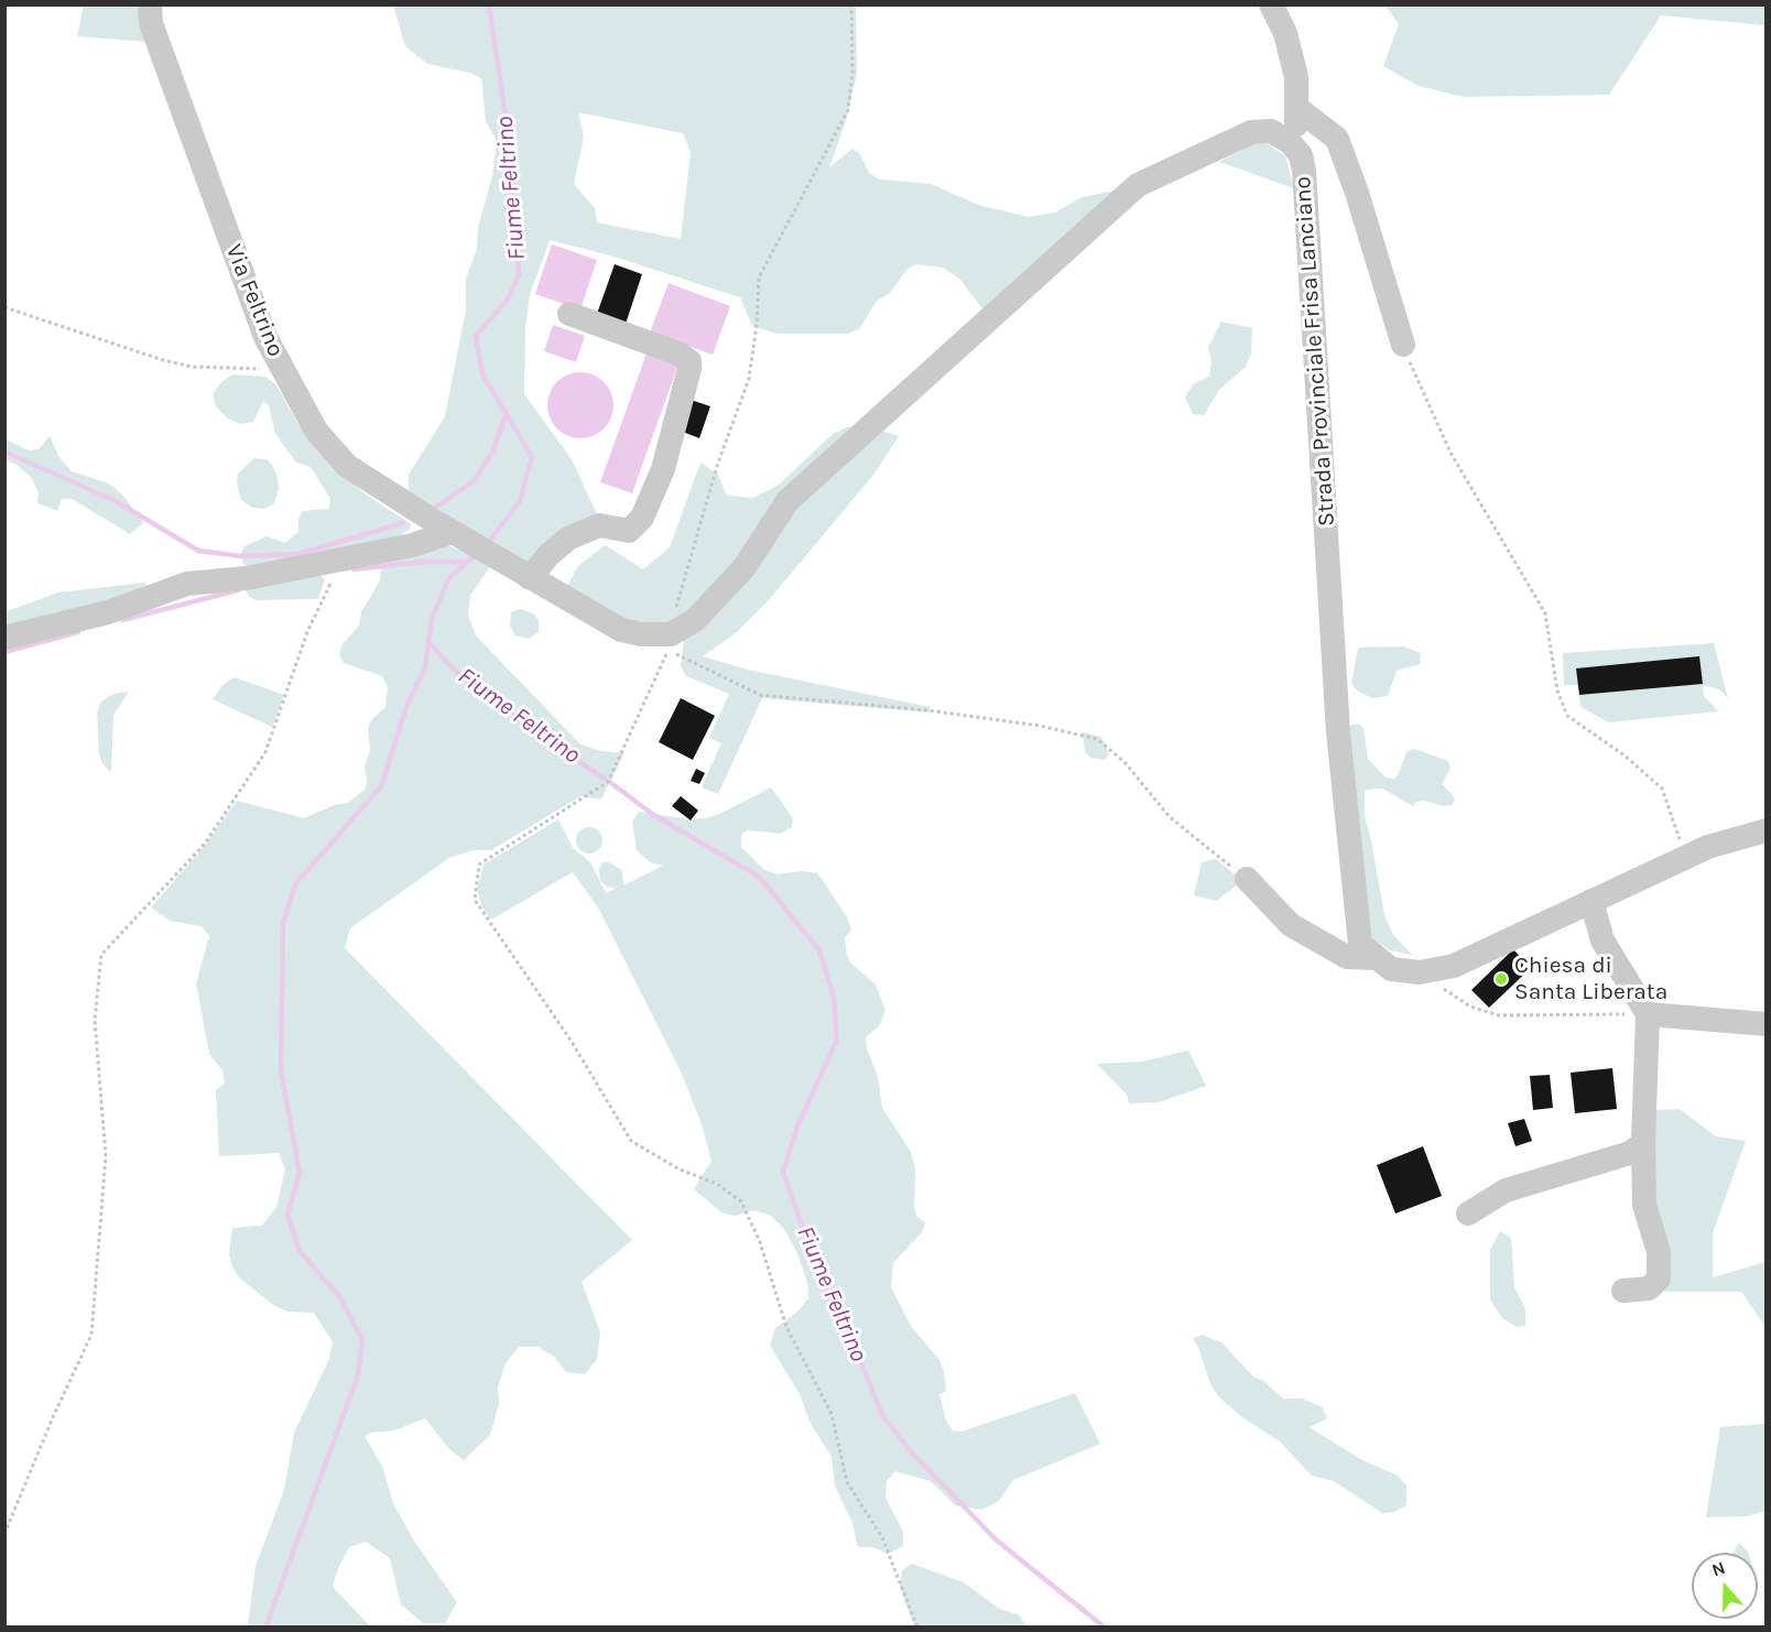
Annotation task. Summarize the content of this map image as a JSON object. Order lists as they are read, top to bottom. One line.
{"streets":{"street":["Via Feltrino","Strada Provinciale Frisa Lanciano"]},"water":["Fiume Feltrino"],"places":["Chiesa di Santa Liberata"],"north":"top"}
